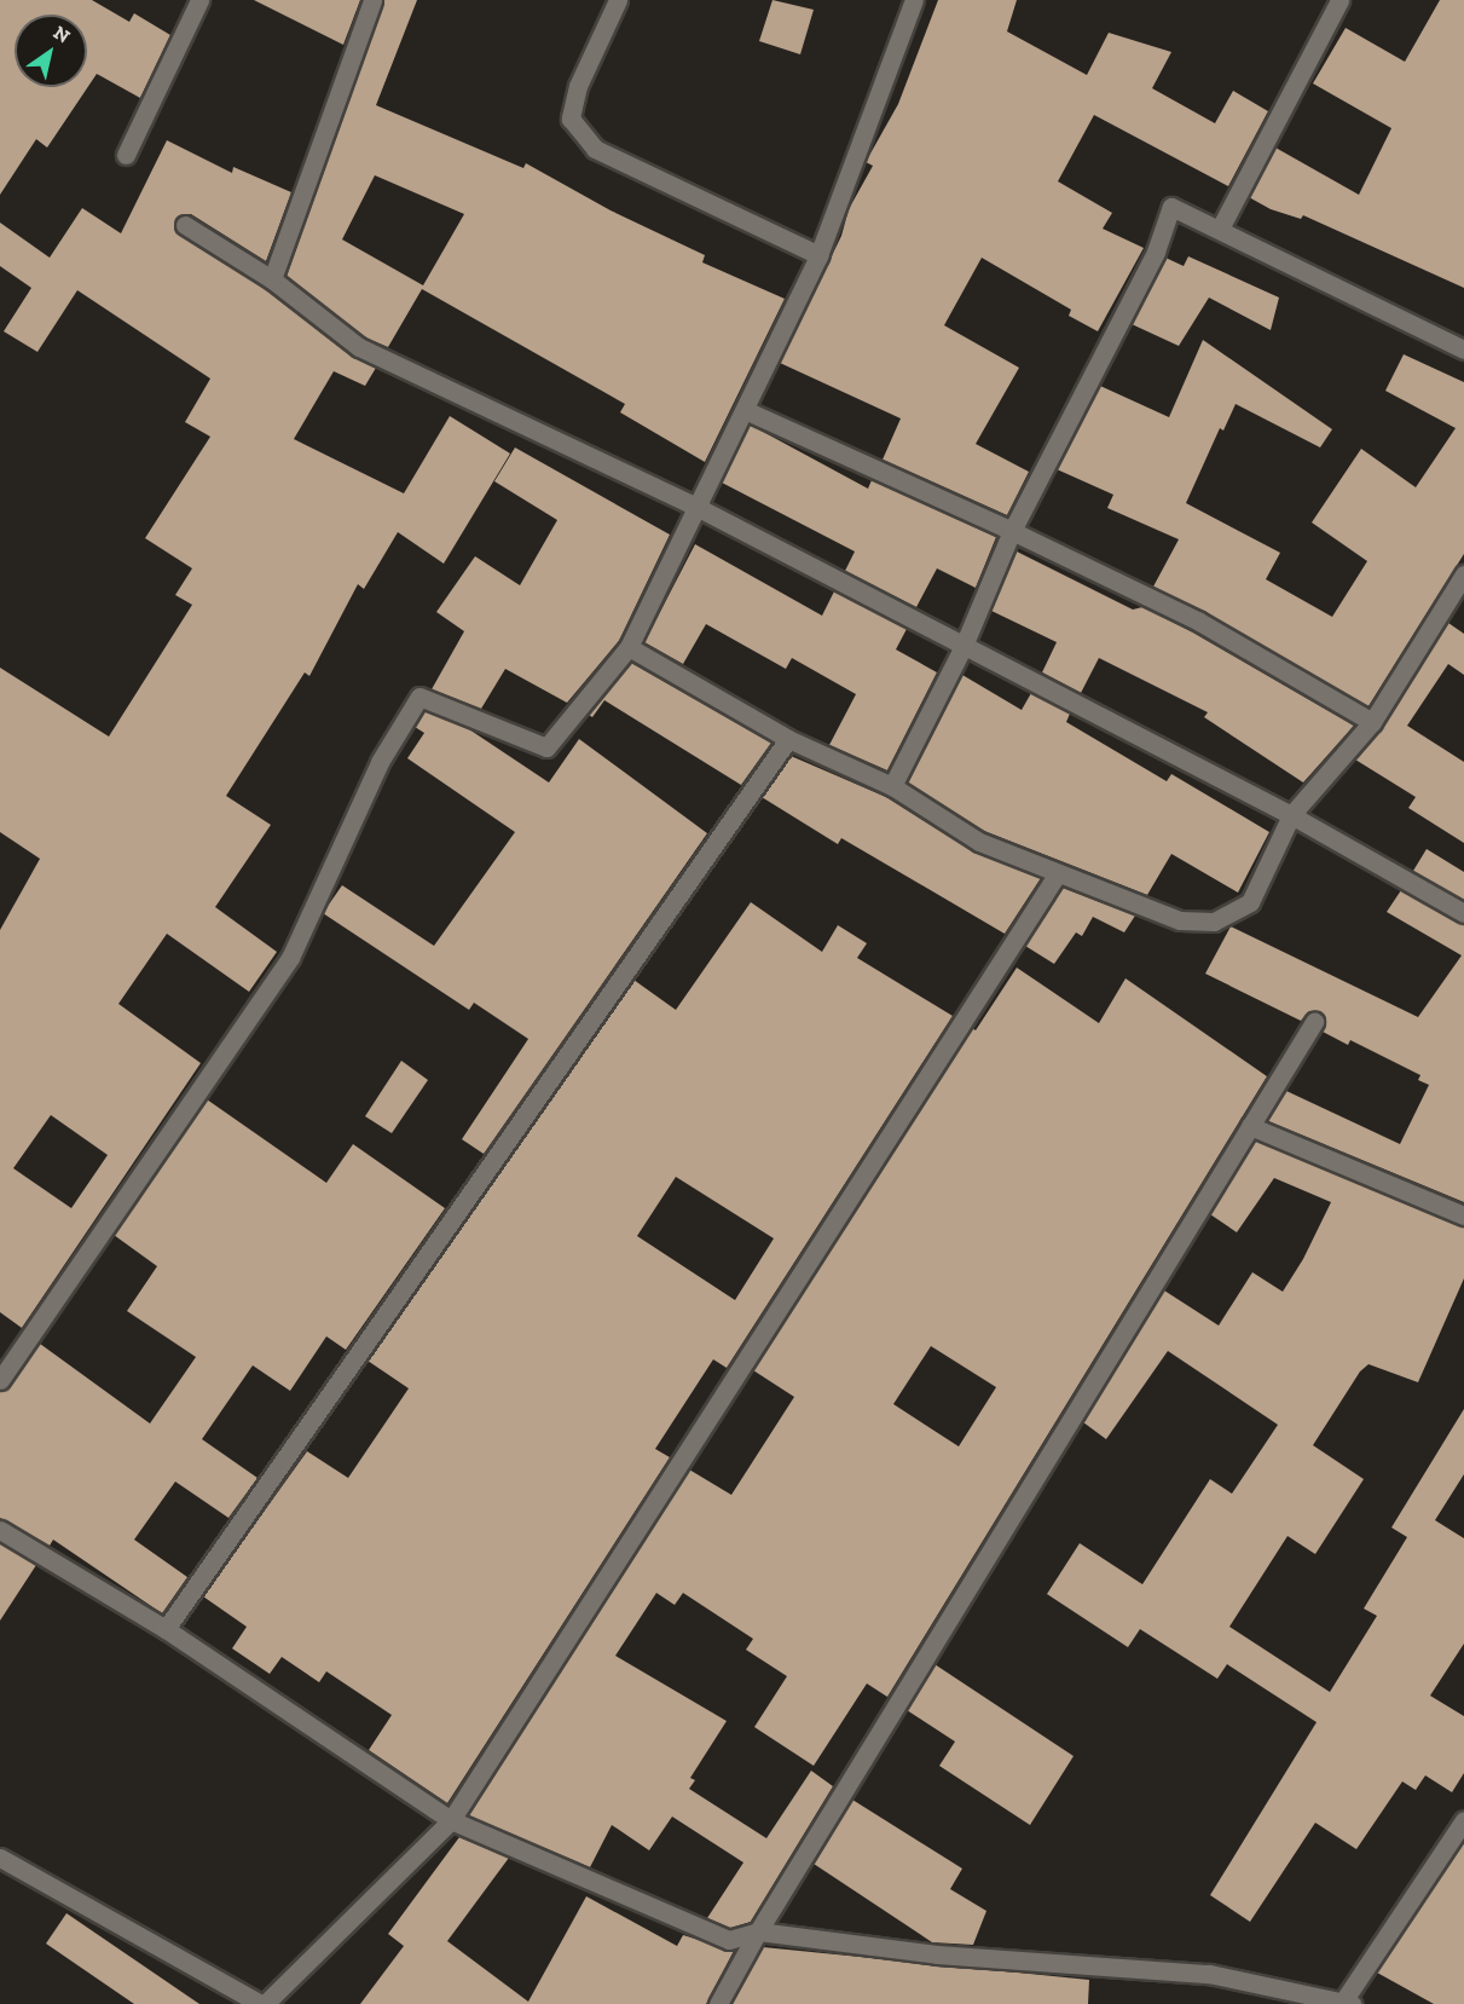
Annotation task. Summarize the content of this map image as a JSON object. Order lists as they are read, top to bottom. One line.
{"north":"top right"}
